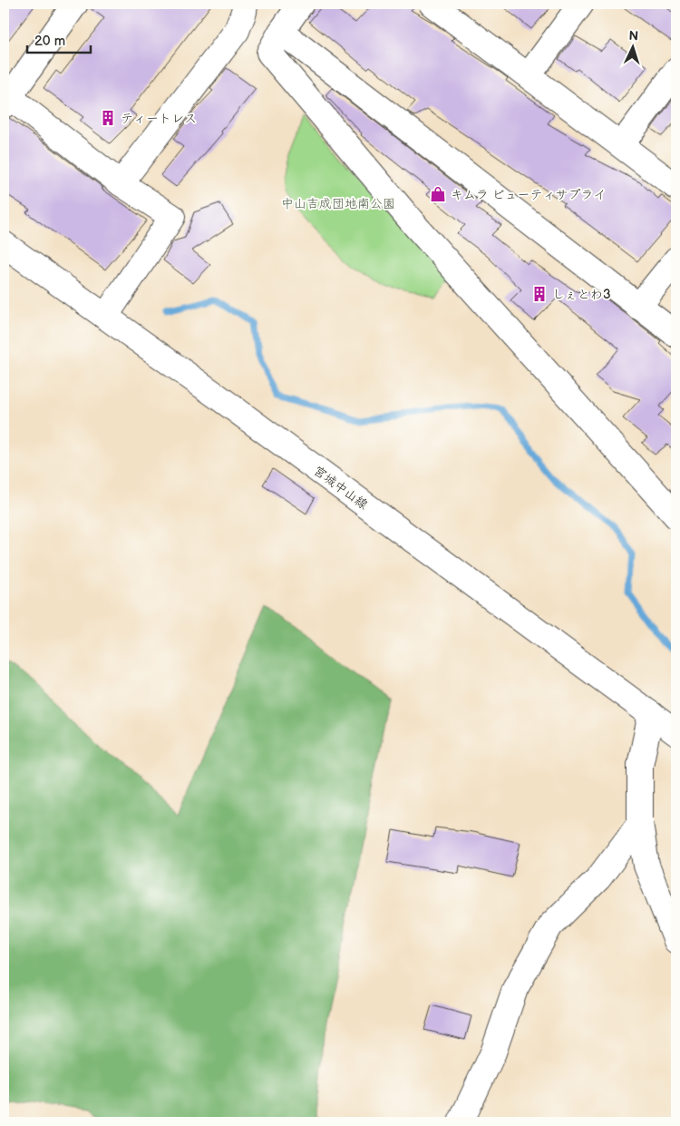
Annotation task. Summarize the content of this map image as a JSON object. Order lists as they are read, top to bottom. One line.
{"streets":{"street":["宮城中山線"]},"parks":["中山吉成団地南公園"],"places":{"building":["ティートレス","しぇとわ3"],"shop":["キムラ ビューティサプライ"]},"scale_bar":"20 m","north":"top"}
